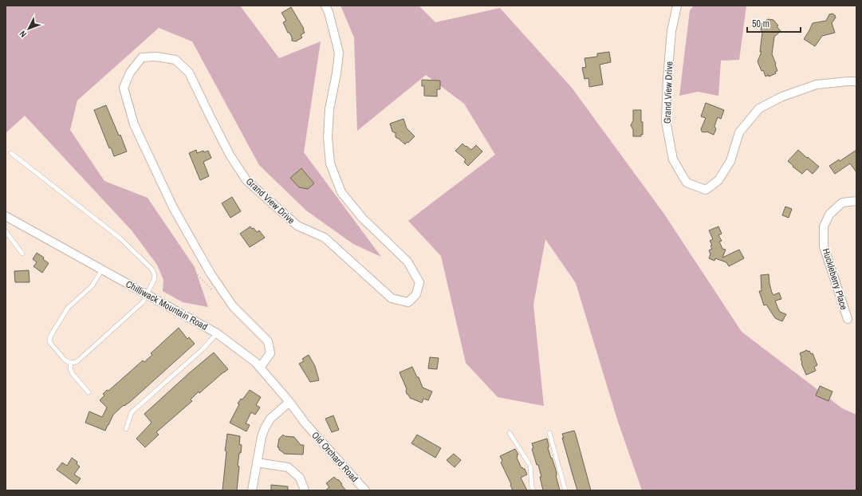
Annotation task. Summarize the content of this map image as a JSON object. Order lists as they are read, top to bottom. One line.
{"streets":{"street":["Grand View Drive","Huckleberry Place","Chilliwack Mountain Road","Old Orchard Road"]},"crossings":[["Grand View Drive","Chilliwack Mountain Road"],["Chilliwack Mountain Road","Old Orchard Road"]],"scale_bar":"50 m","north":"bottom left"}
